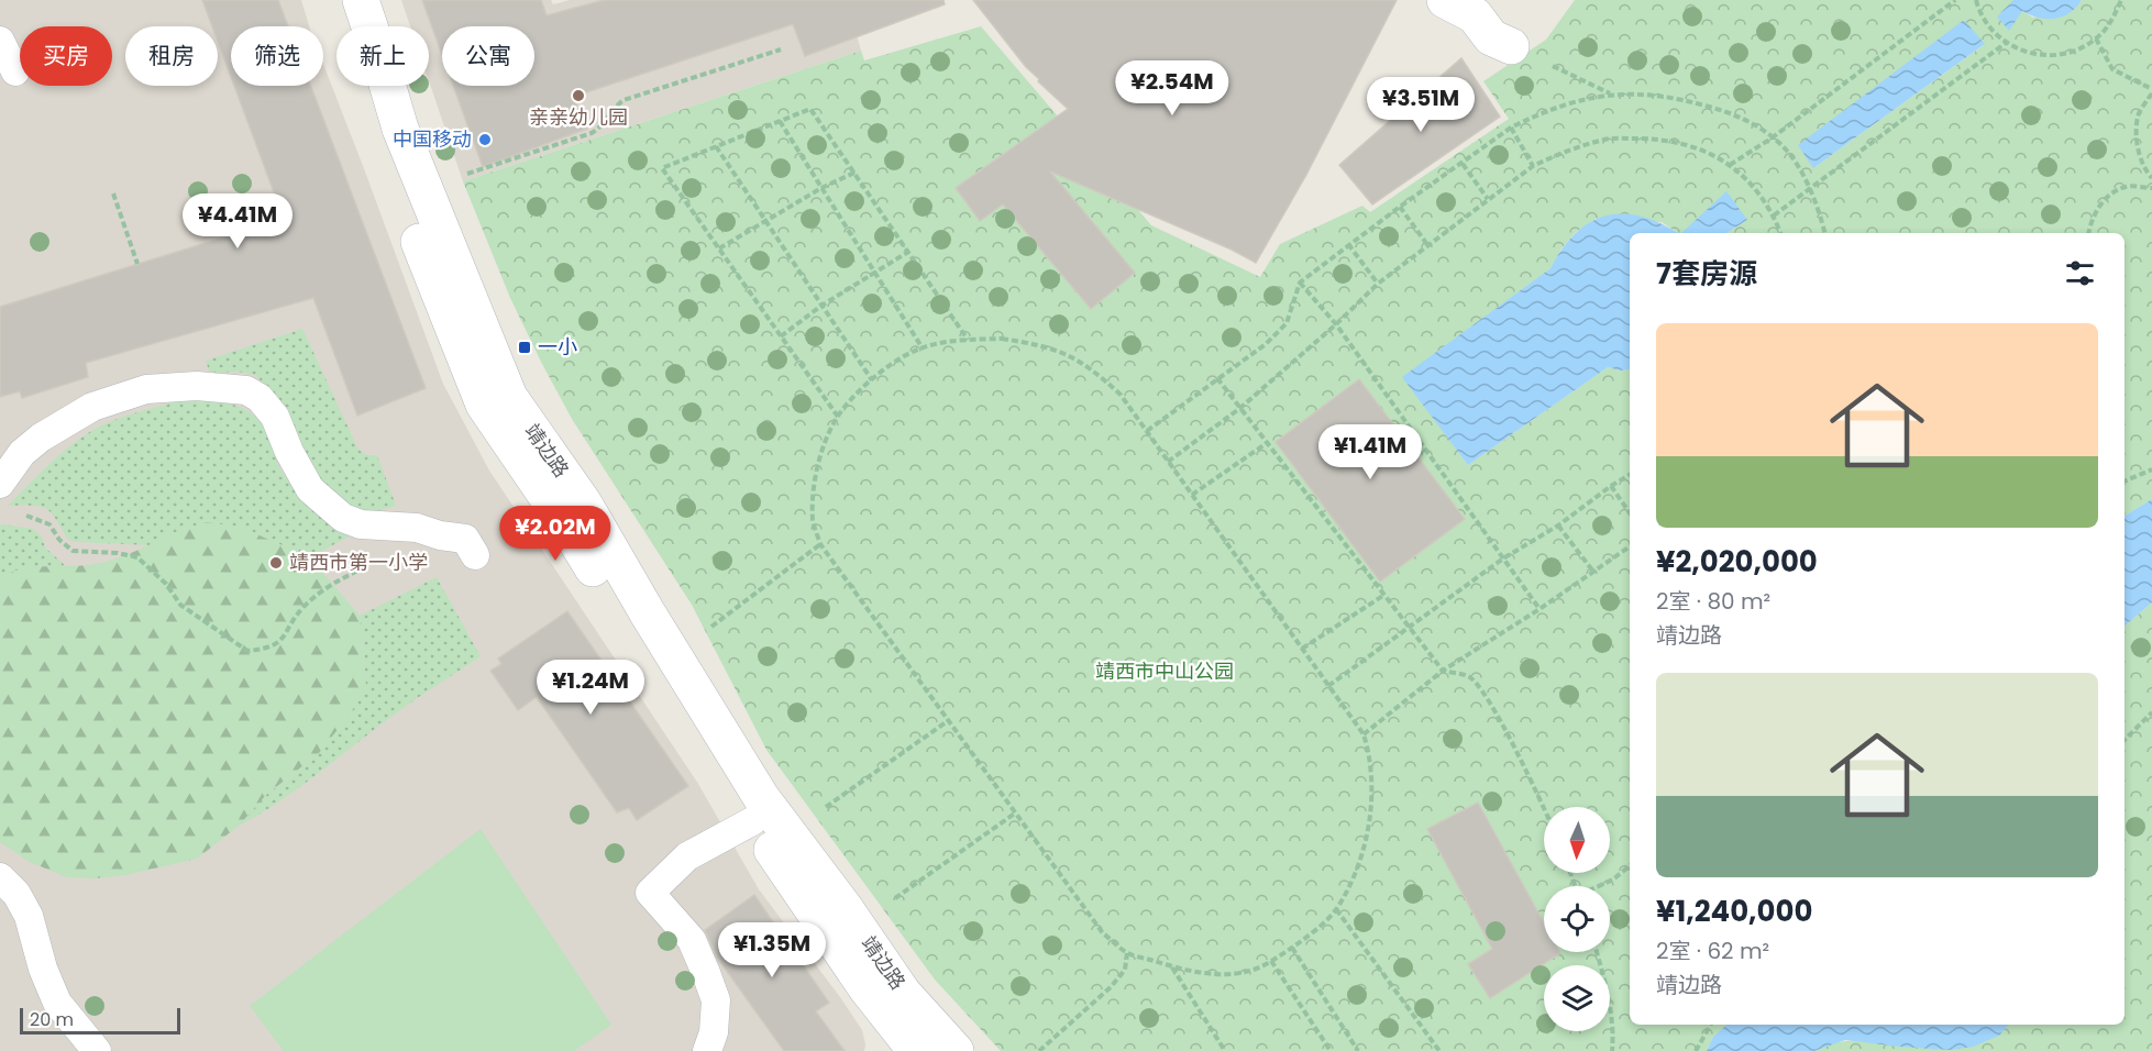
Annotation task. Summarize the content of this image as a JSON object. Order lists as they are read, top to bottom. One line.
{"streets":{"main road":["靖边路"]},"parks":["靖西市中山公园"],"places":{"other":["亲亲幼儿园","中国移动","靖西市第一小学"],"transit":["一小"]},"scale_bar":"20 m","north":"bottom","page":{"chip":["买房","租房","筛选","新上","公寓"],"price":["¥2.54M","¥3.51M","¥4.41M","¥1.41M","¥2.02M","¥1.24M","¥1.35M"],"heading":"7套房源","list":[{"name":"¥2,020,000","note":"2室 · 80 m² · 靖边路"},{"name":"¥1,240,000","note":"2室 · 62 m² · 靖边路"}],"scale":"20 m"}}
